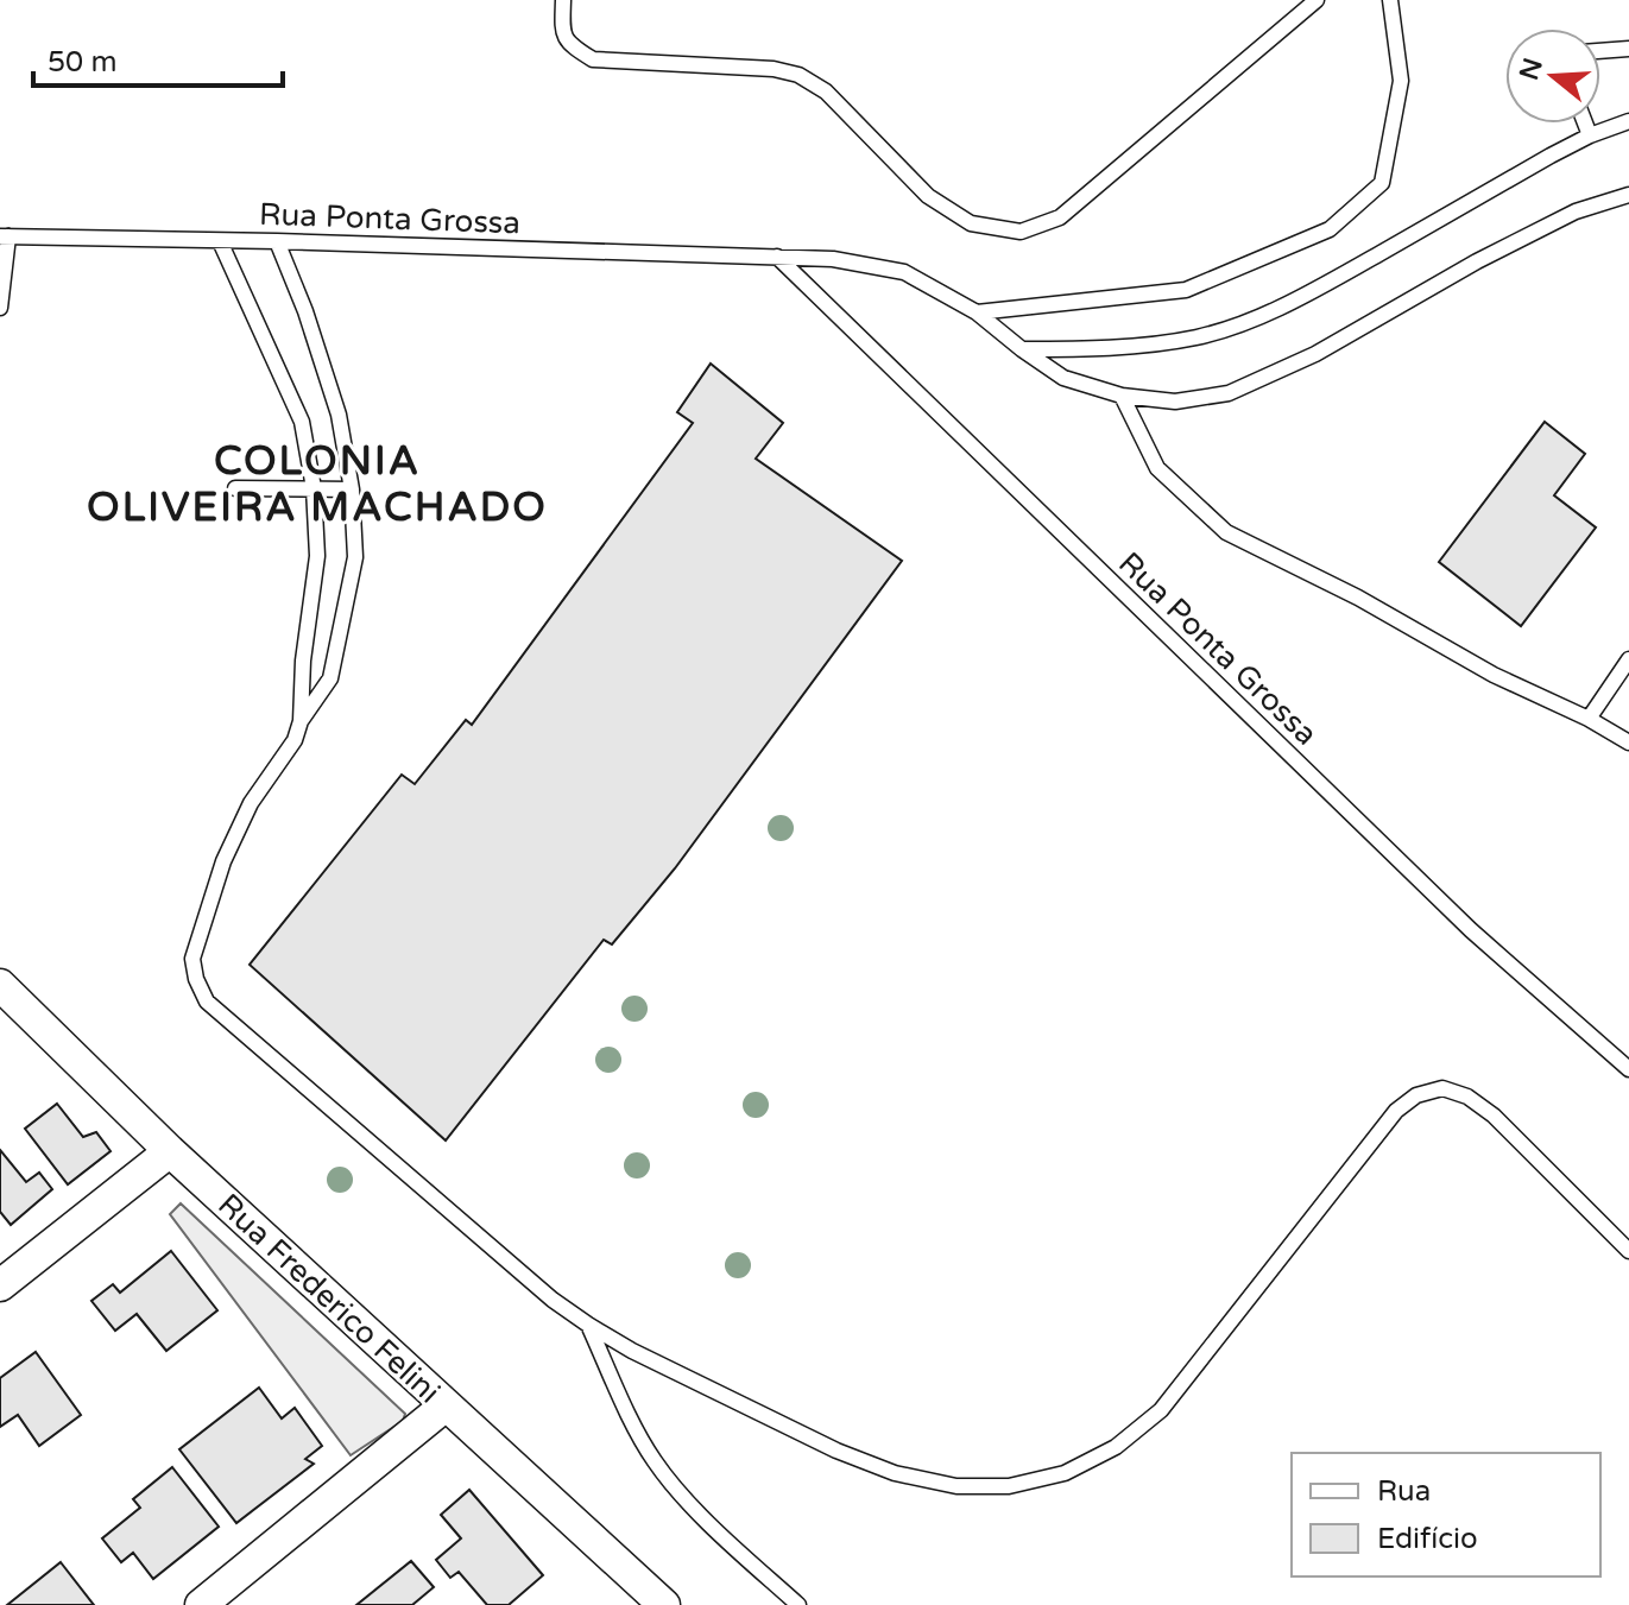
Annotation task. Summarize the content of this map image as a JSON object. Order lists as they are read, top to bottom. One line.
{"streets":{"street":["Rua Frederico Felini"],"lane":["Rua Ponta Grossa"]},"districts":["COLONIA OLIVEIRA MACHADO"],"legend":["Rua","Edifício"],"scale_bar":"50 m","north":"left"}
